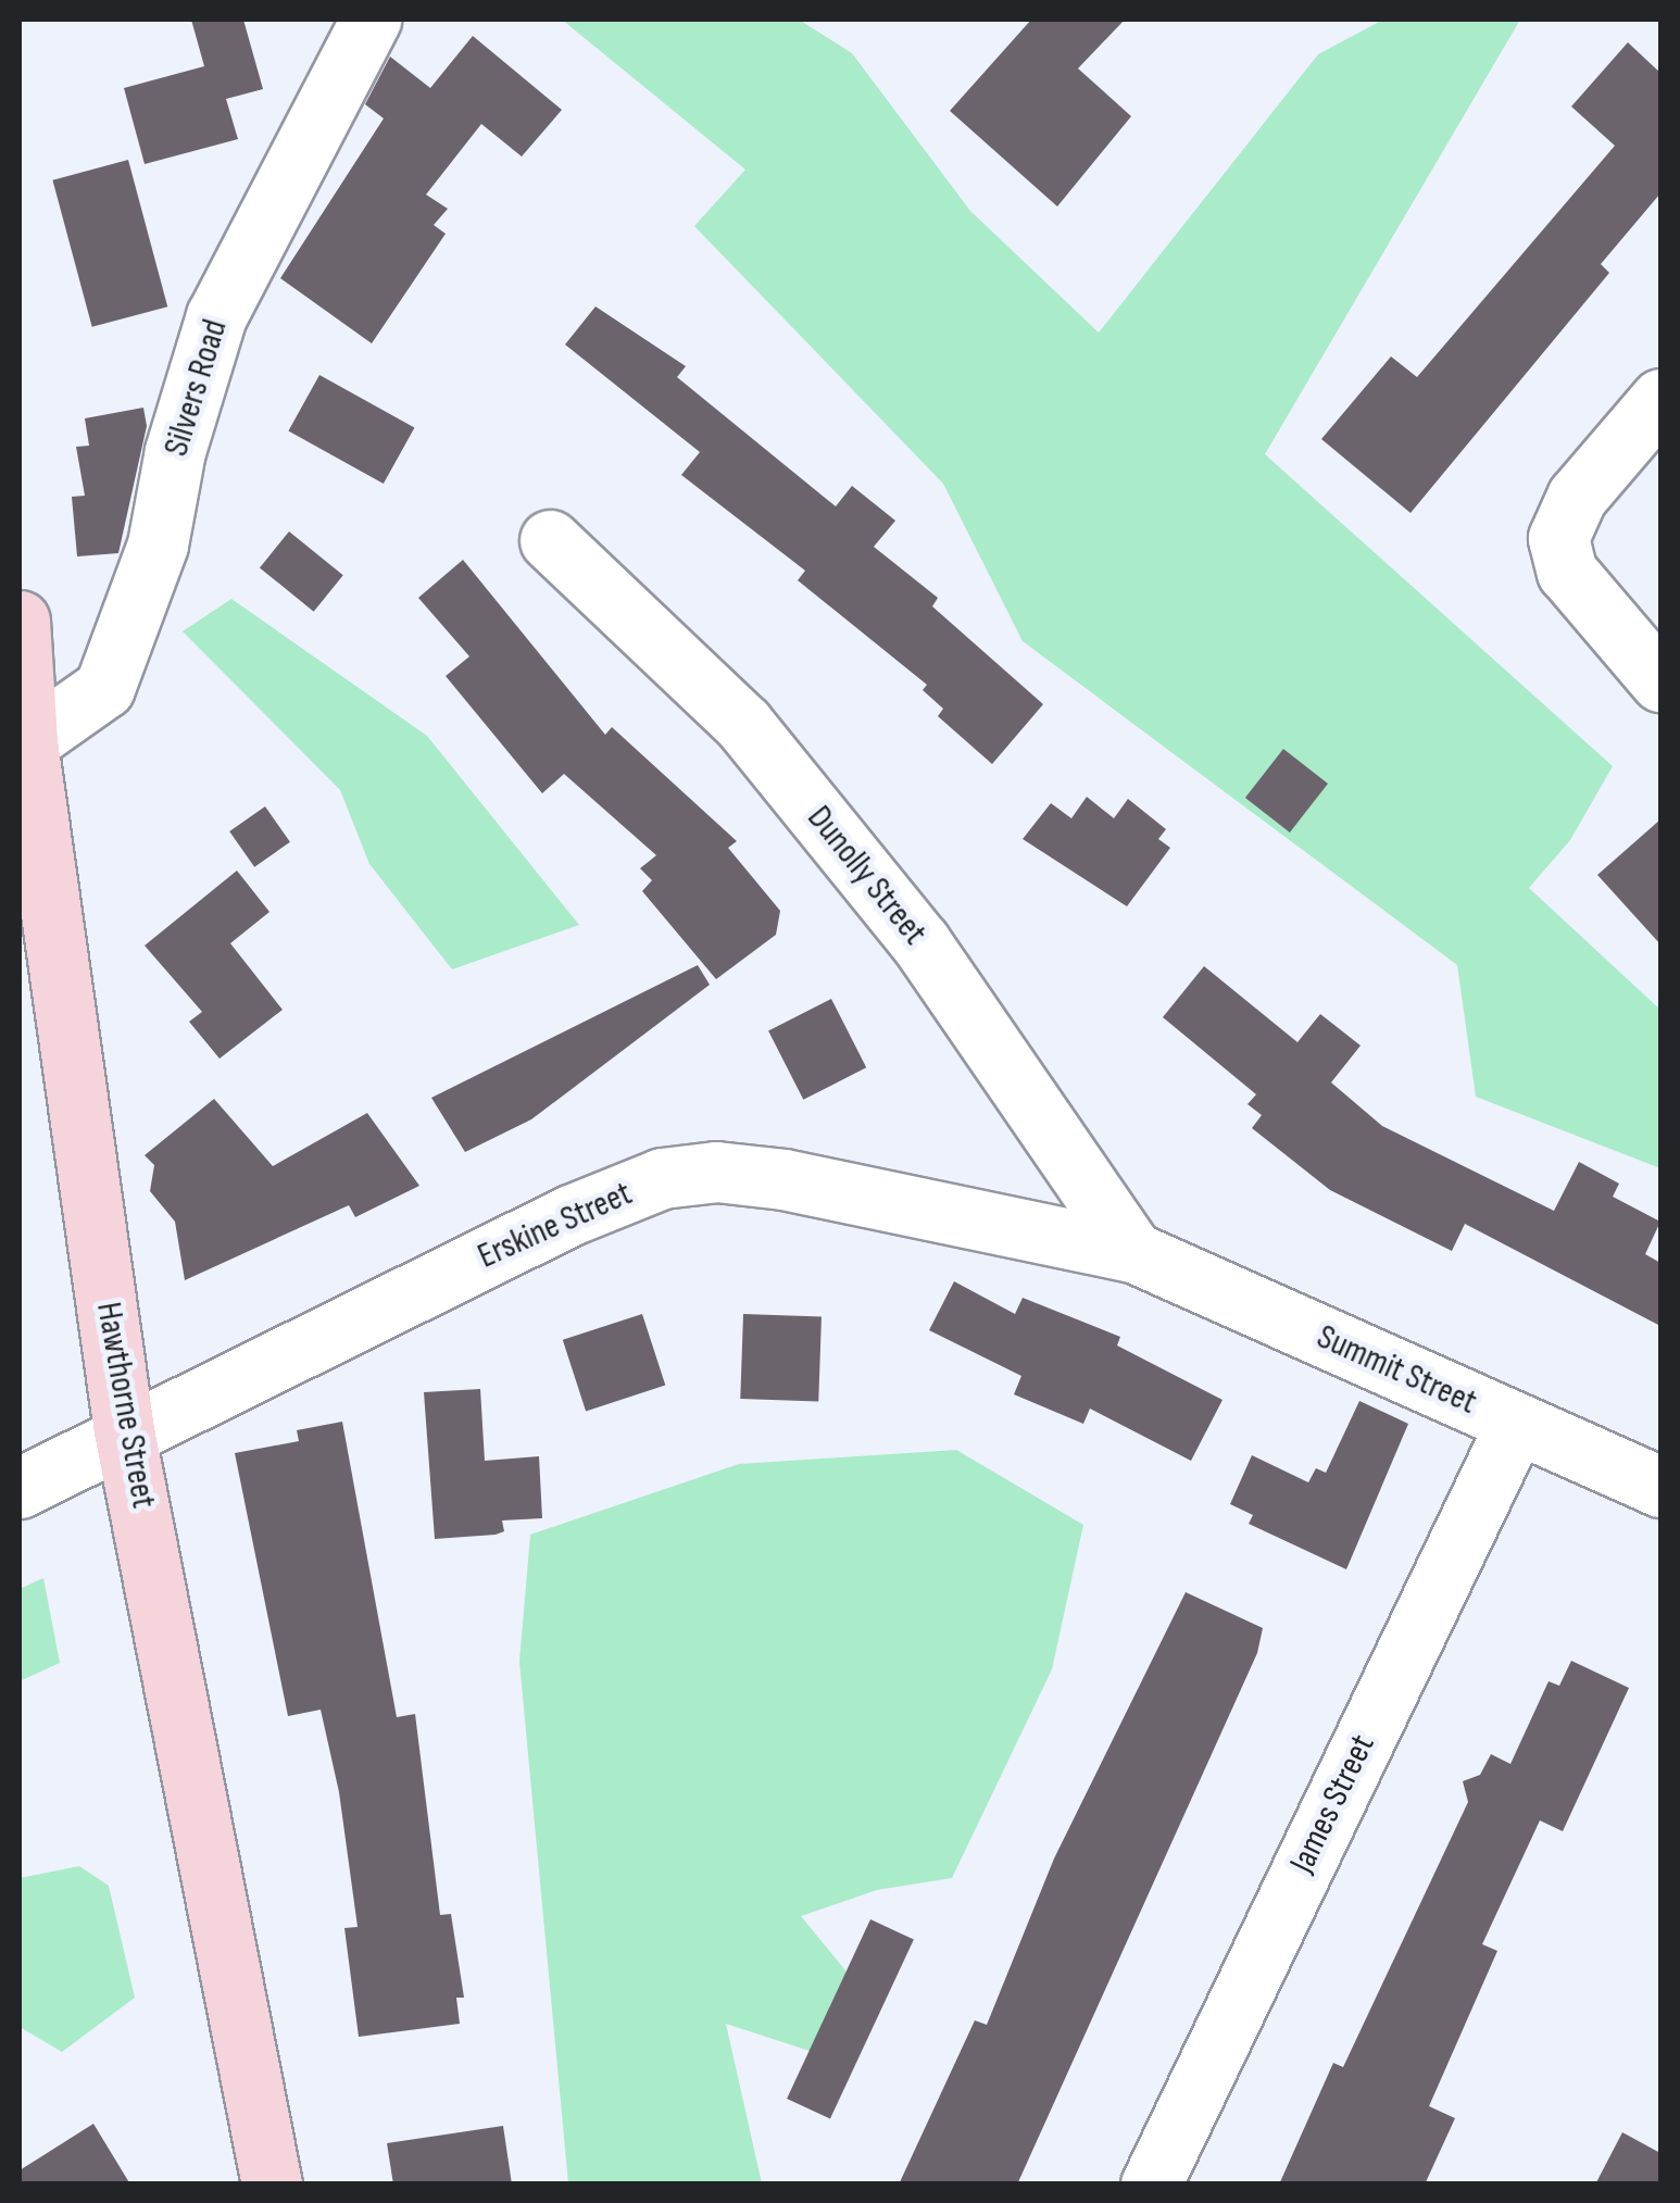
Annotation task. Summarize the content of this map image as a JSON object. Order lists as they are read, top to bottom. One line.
{"streets":{"street":["Silvers Road","Dunolly Street","Erskine Street","Summit Street","Hawthorne Street","James Street"]},"crossings":[["Silvers Road","Hawthorne Street"],["Dunolly Street","Erskine Street"],["Dunolly Street","Summit Street"],["Erskine Street","Summit Street"],["Erskine Street","Hawthorne Street"],["Summit Street","James Street"]]}
